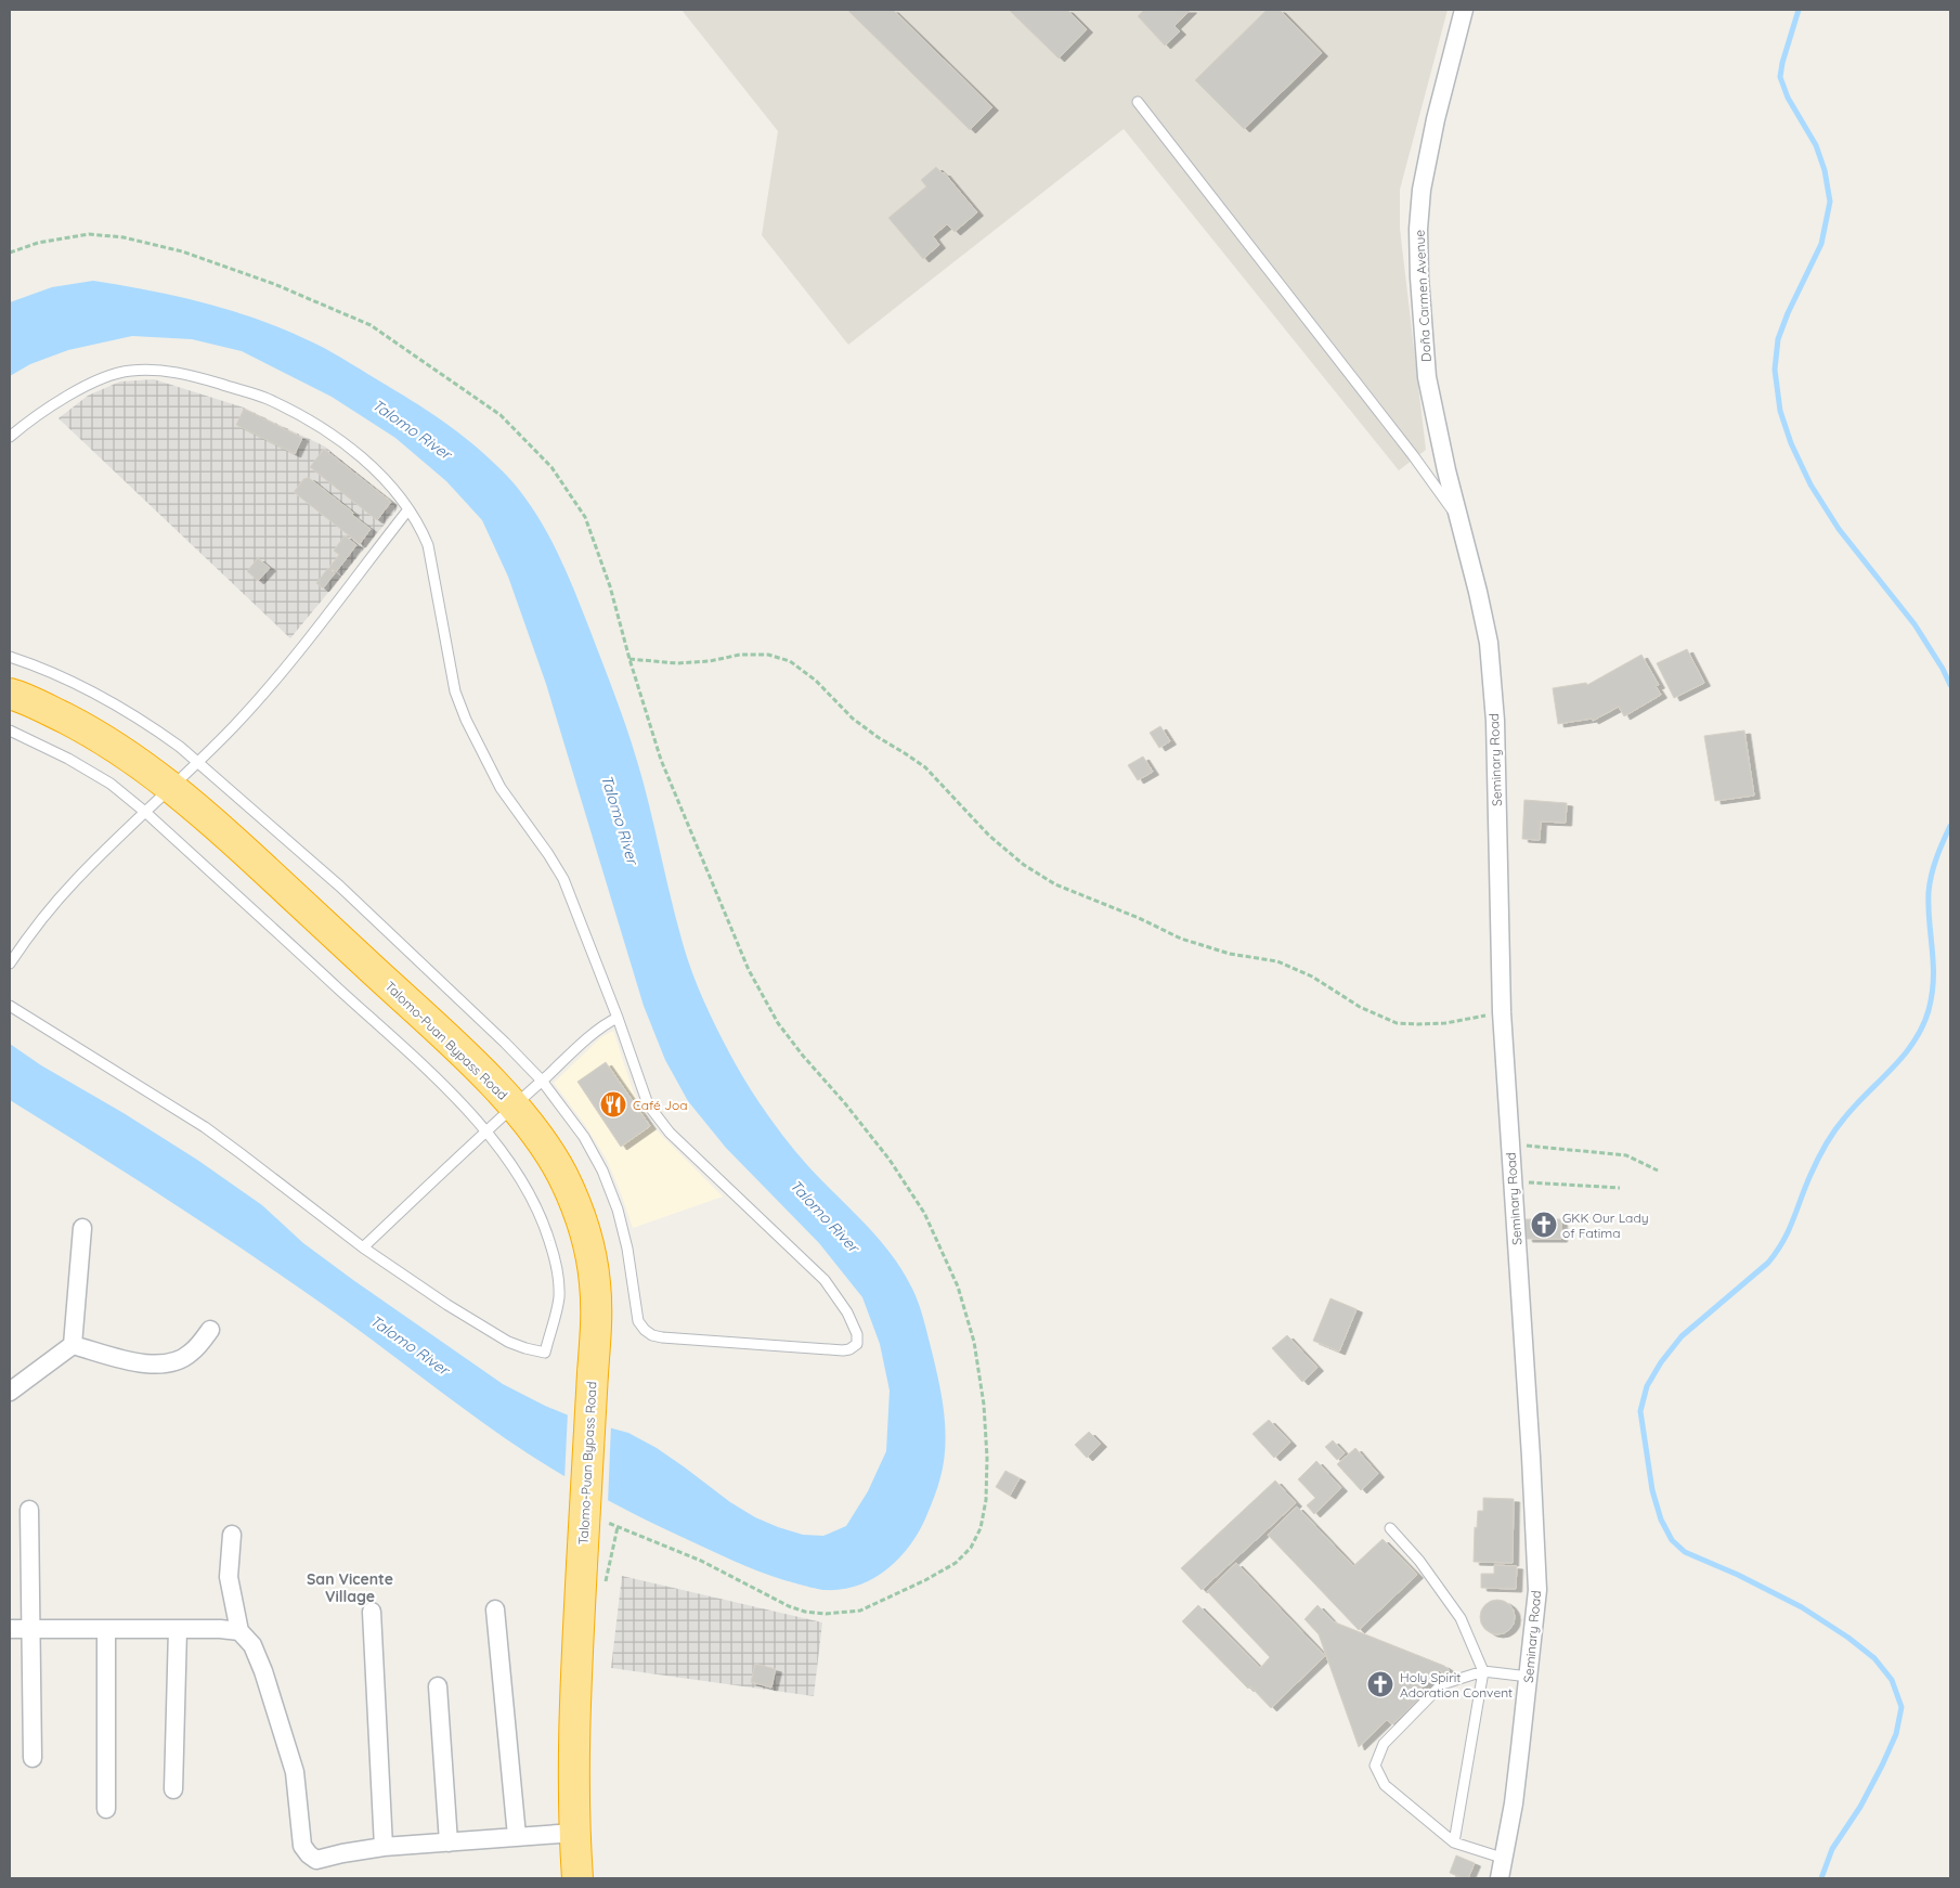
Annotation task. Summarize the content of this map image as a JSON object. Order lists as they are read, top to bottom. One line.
{"streets":{"highway":["Talomo-Puan Bypass Road"],"street":["Doña Carmen Avenue","Seminary Road"]},"crossings":[["Doña Carmen Avenue","Seminary Road"]],"districts":["San Vicente Village"],"water":["Talomo River"],"places":{"restaurant":["Café Joa"],"church":["GKK Our Lady of Fatima","Holy Spirit Adoration Convent"]}}
